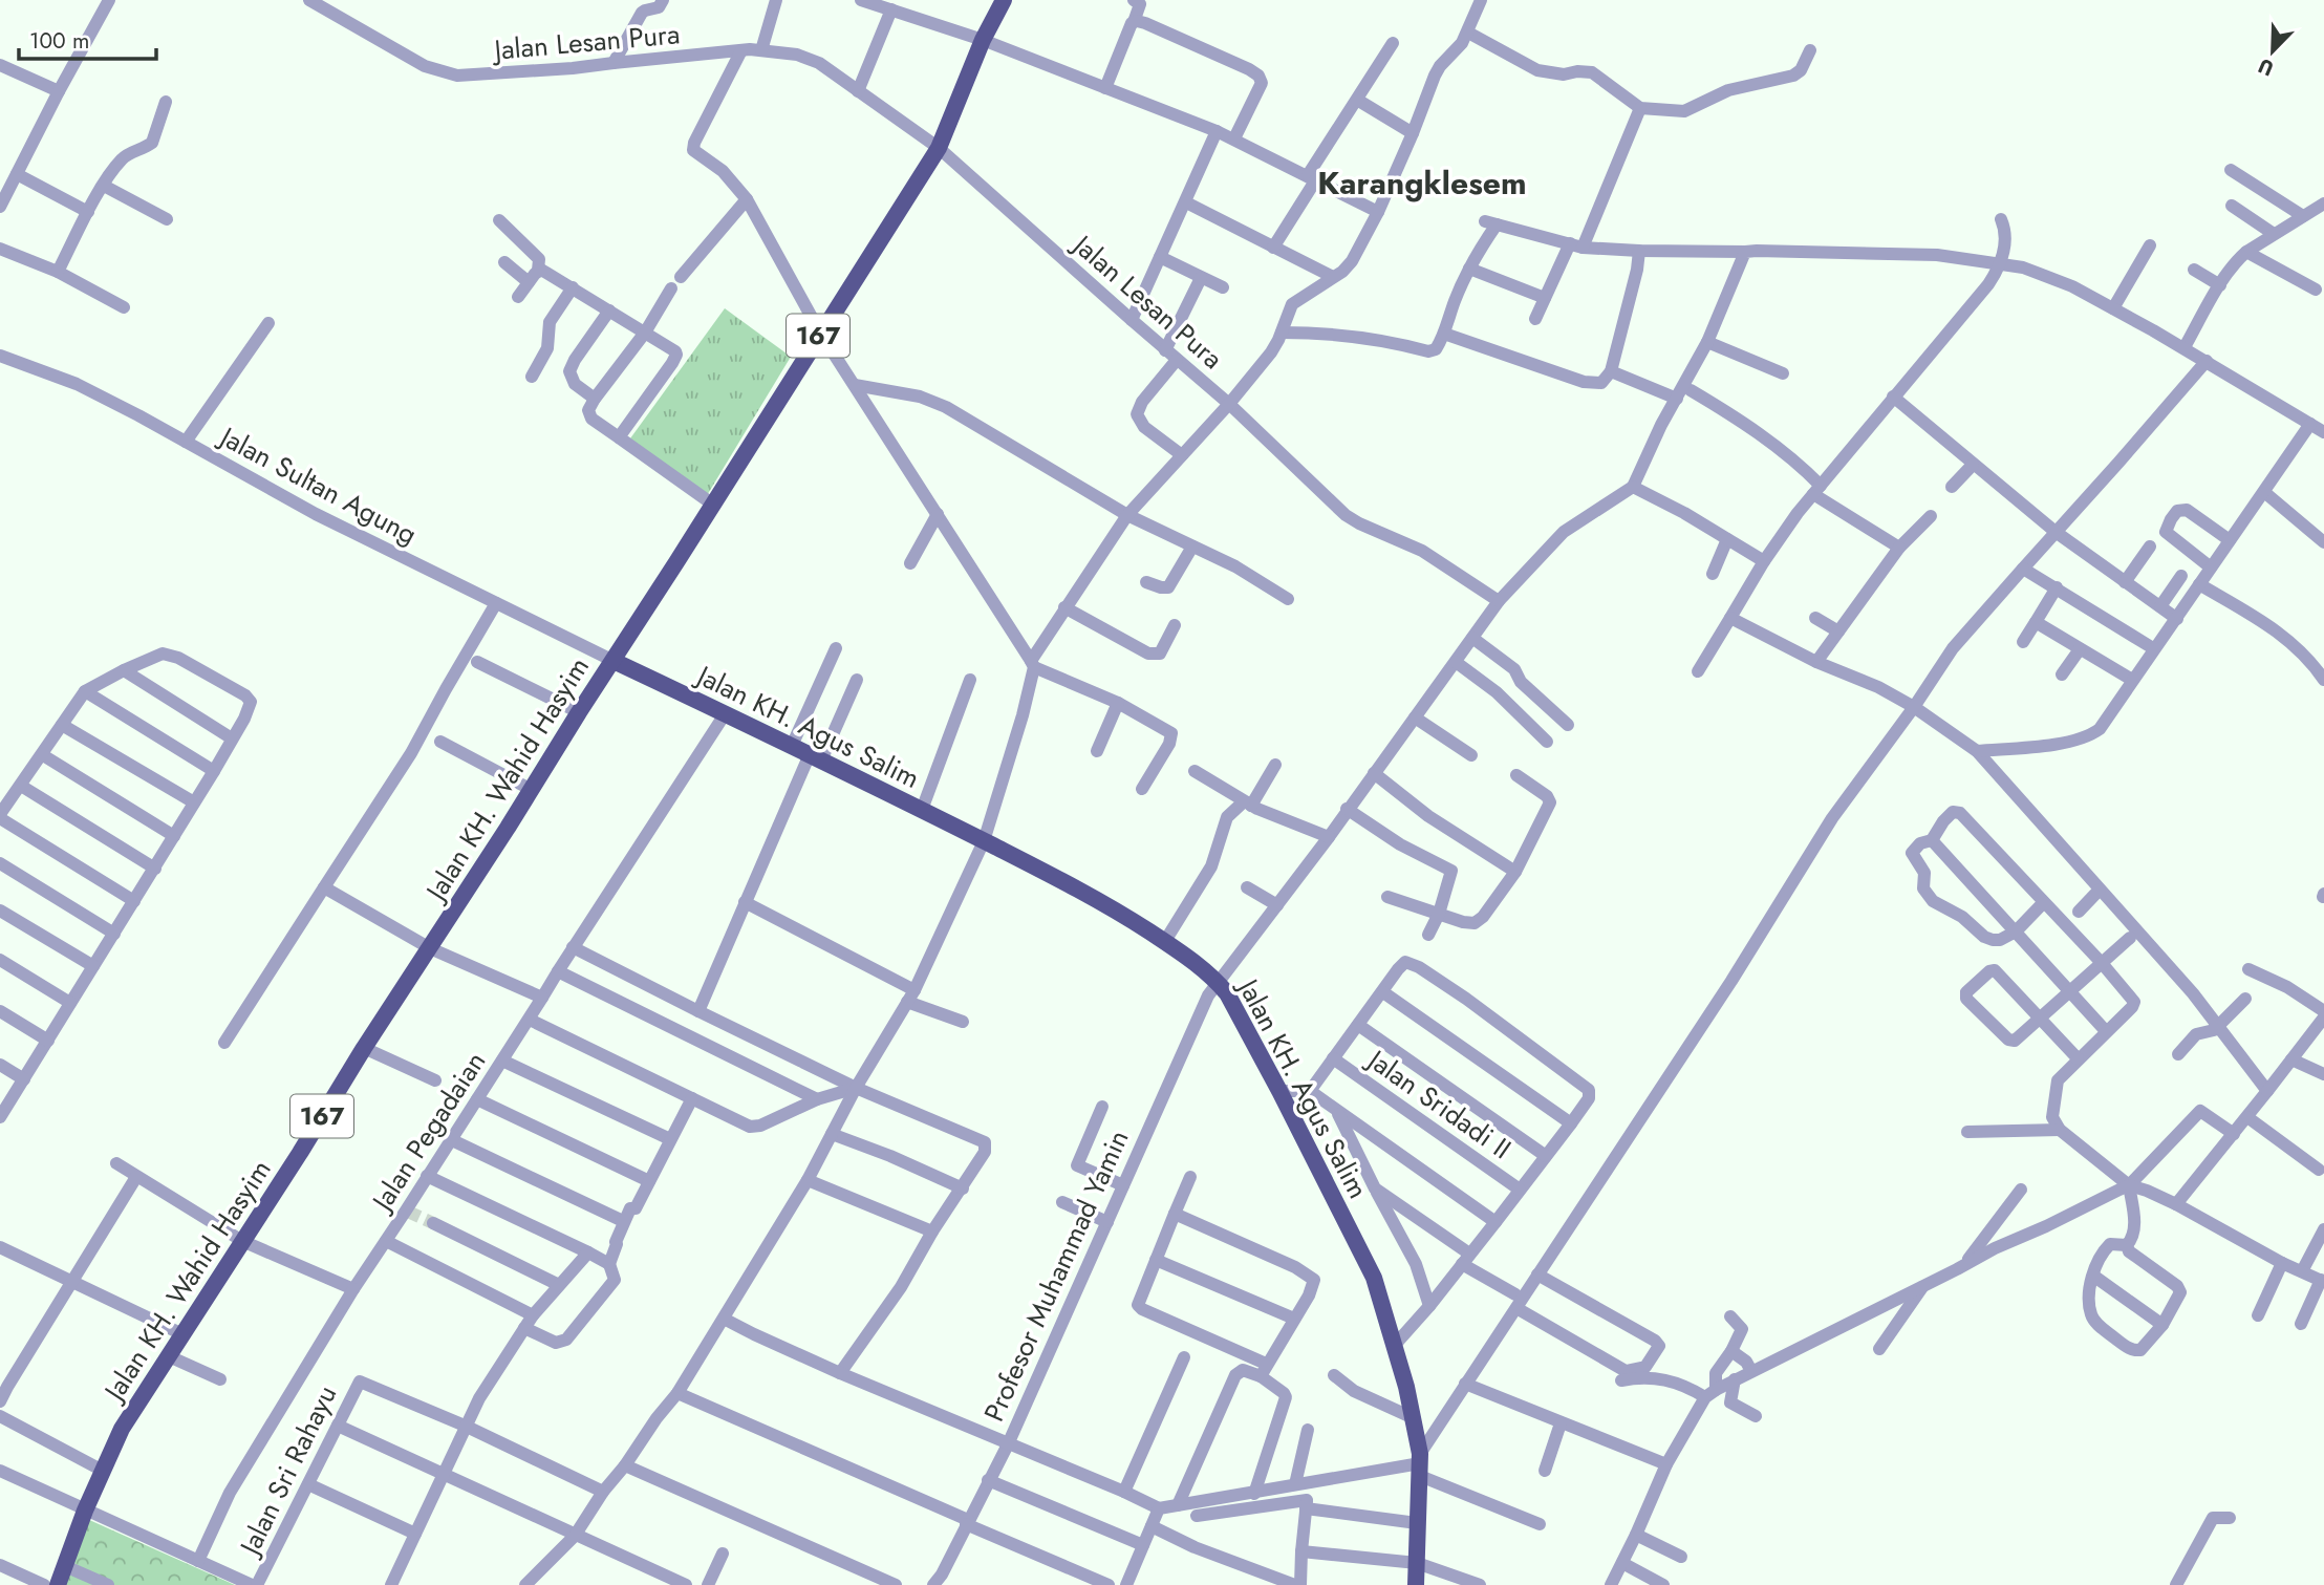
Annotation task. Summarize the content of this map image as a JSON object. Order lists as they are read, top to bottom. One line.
{"streets":{"main road":["167","Jalan KH. Agus Salim","Jalan KH. Wahid Hasyim"],"street":["Jalan Lesan Pura","Jalan Sultan Agung","Jalan Sridadi II","Jalan Pegadaian","Profesor Muhammad Yamin","Jalan Sri Rahayu"]},"crossings":[["Jalan Lesan Pura","Jalan KH. Wahid Hasyim"],["Jalan Sultan Agung","Jalan KH. Agus Salim"],["Jalan Sultan Agung","Jalan KH. Wahid Hasyim"],["Jalan KH. Agus Salim","Jalan KH. Wahid Hasyim"],["Jalan KH. Agus Salim","Jalan Pegadaian"],["Jalan KH. Agus Salim","Profesor Muhammad Yamin"]],"districts":["Karangklesem"],"scale_bar":"100 m","north":"bottom left"}
